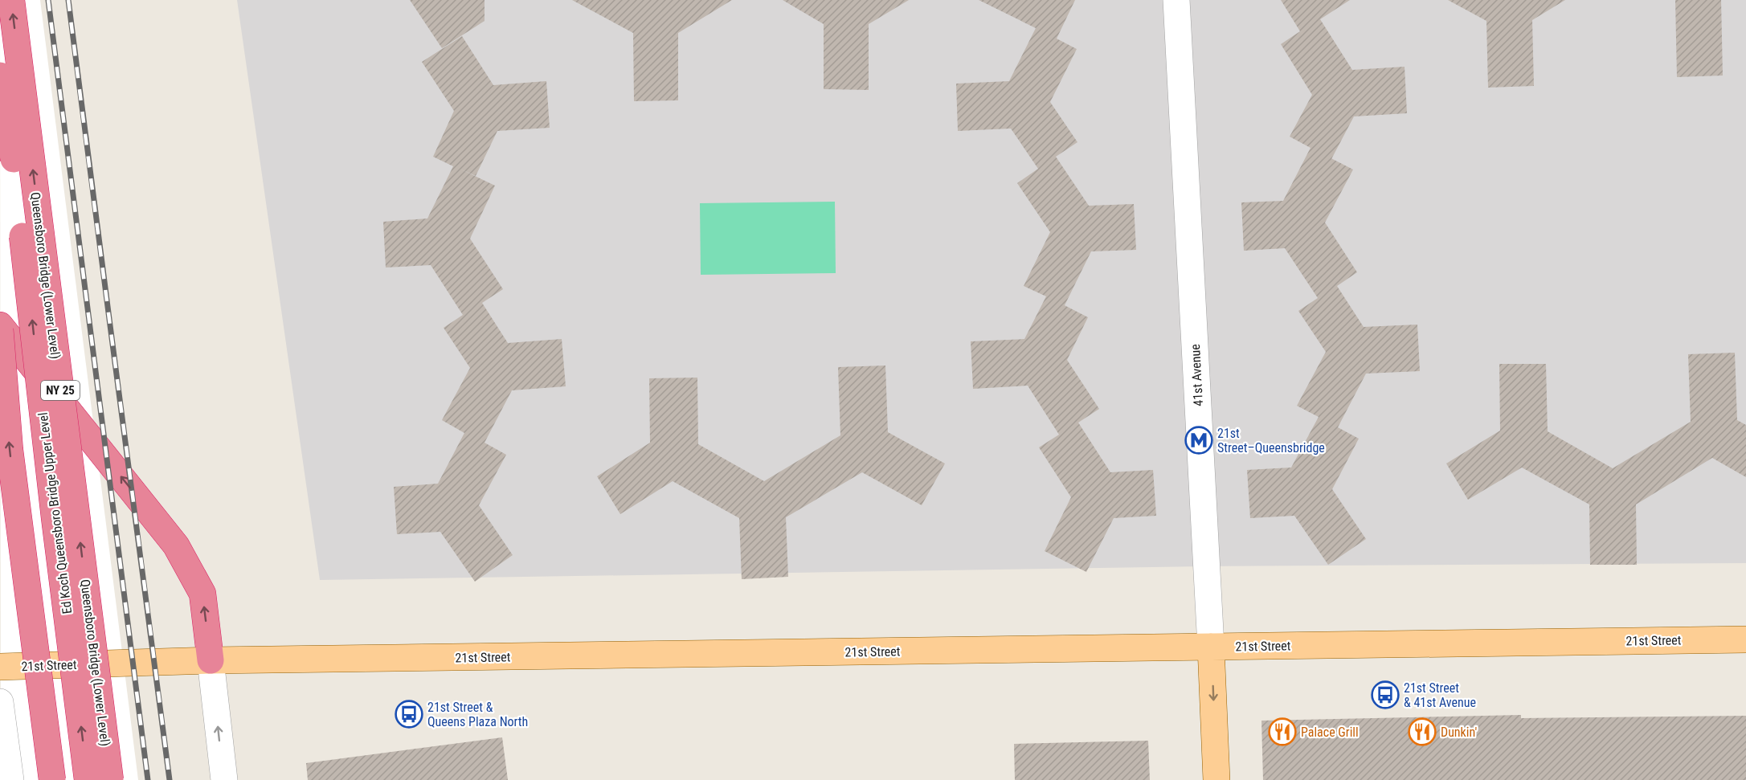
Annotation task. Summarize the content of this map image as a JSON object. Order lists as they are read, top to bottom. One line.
{"streets":{"highway":["Queensboro Bridge (Lower Level)","NY 25","Ed Koch Queensboro Bridge Upper Level"],"main road":["41st Avenue","21st Street"]},"crossings":[["41st Avenue","21st Street"]],"places":{"metro station":["21st Street–Queensbridge"],"bus stop":["21st Street & 41st Avenue","21st Street & Queens Plaza North"],"restaurant":["Palace Grill","Dunkin'"]}}
